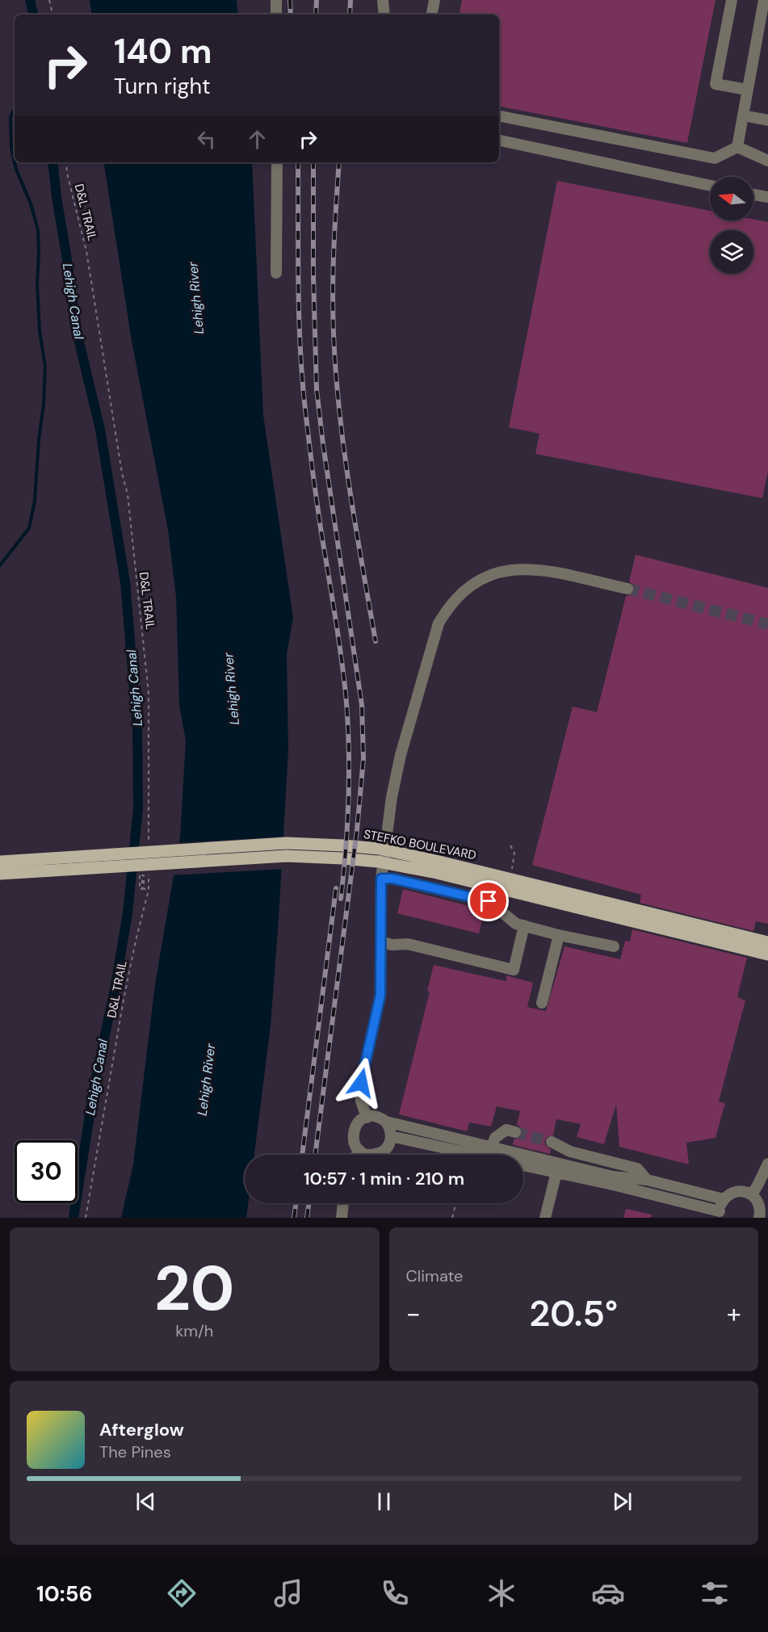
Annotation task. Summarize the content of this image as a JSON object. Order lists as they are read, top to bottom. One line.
{"streets":{"main road":["STEFKO BOULEVARD"],"path":["D&L TRAIL"]},"water":["Lehigh River","Lehigh Canal"],"north":"left","page":{"turn":["140 m","Turn right"],"limit":"30","trip":"10:57 · 1 min · 210 m","tile":[["20","km/h"],"Climate"],"heat":["−","20.5°","+"],"song":["Afterglow","The Pines"],"tabs":"10:56"}}
